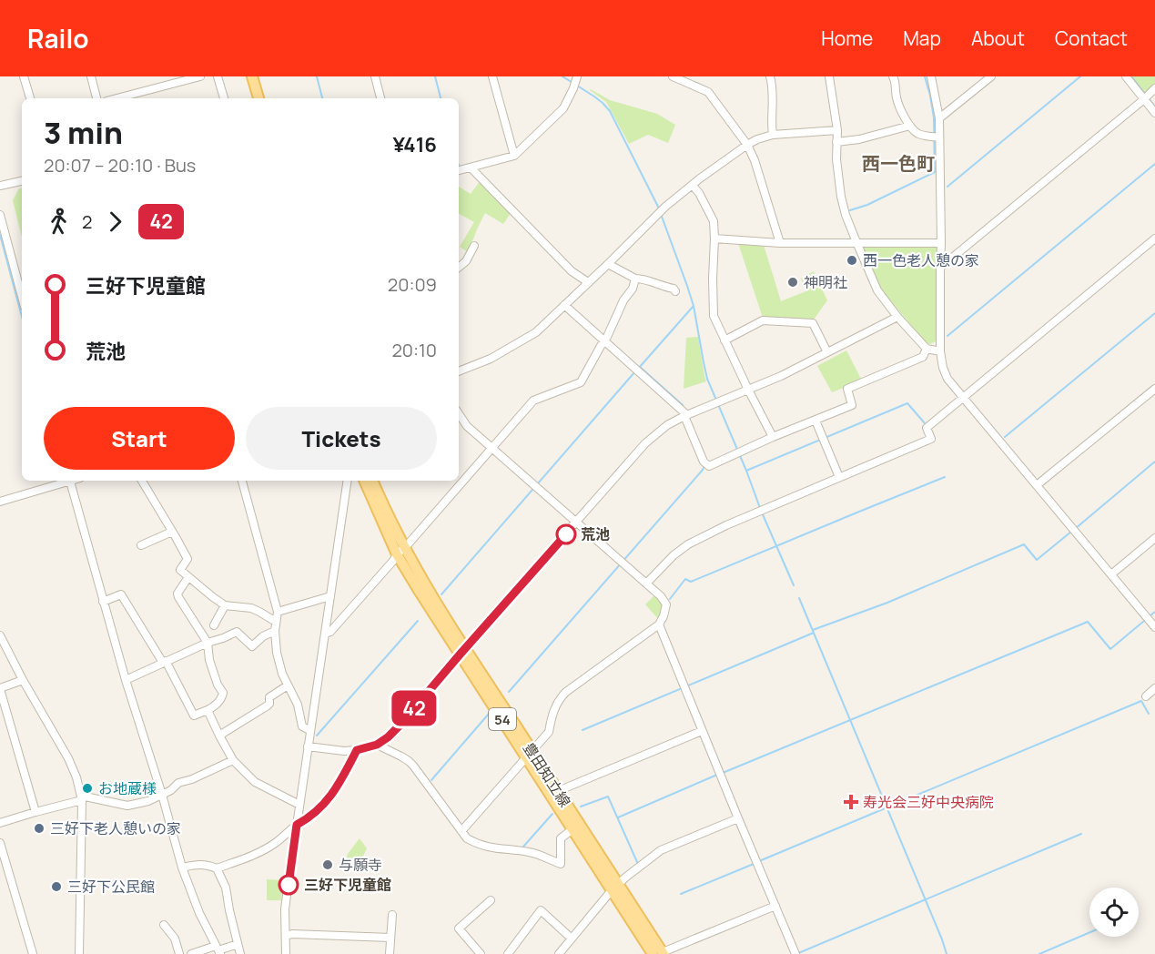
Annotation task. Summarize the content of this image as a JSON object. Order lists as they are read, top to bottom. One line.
{"streets":{"main road":["54","豊田知立線"]},"districts":["西一色町"],"places":{"other":["西一色老人憩の家","神明社","荒池","お地蔵様","三好下老人憩いの家","与願寺","三好下児童館","三好下公民館"],"health":["寿光会三好中央病院"]},"lines":["bus line 42"],"page":{"header":"Railo","nav":["Home","Map","About","Contact"],"on_map":"42","heading":["3 min","20:07 – 20:10 · Bus","¥416"],"legs":["2","42"],"list":[{"name":"三好下児童館","value":"20:09"},{"name":"荒池","value":"20:10"}],"buttons":["Start","Tickets"]}}
